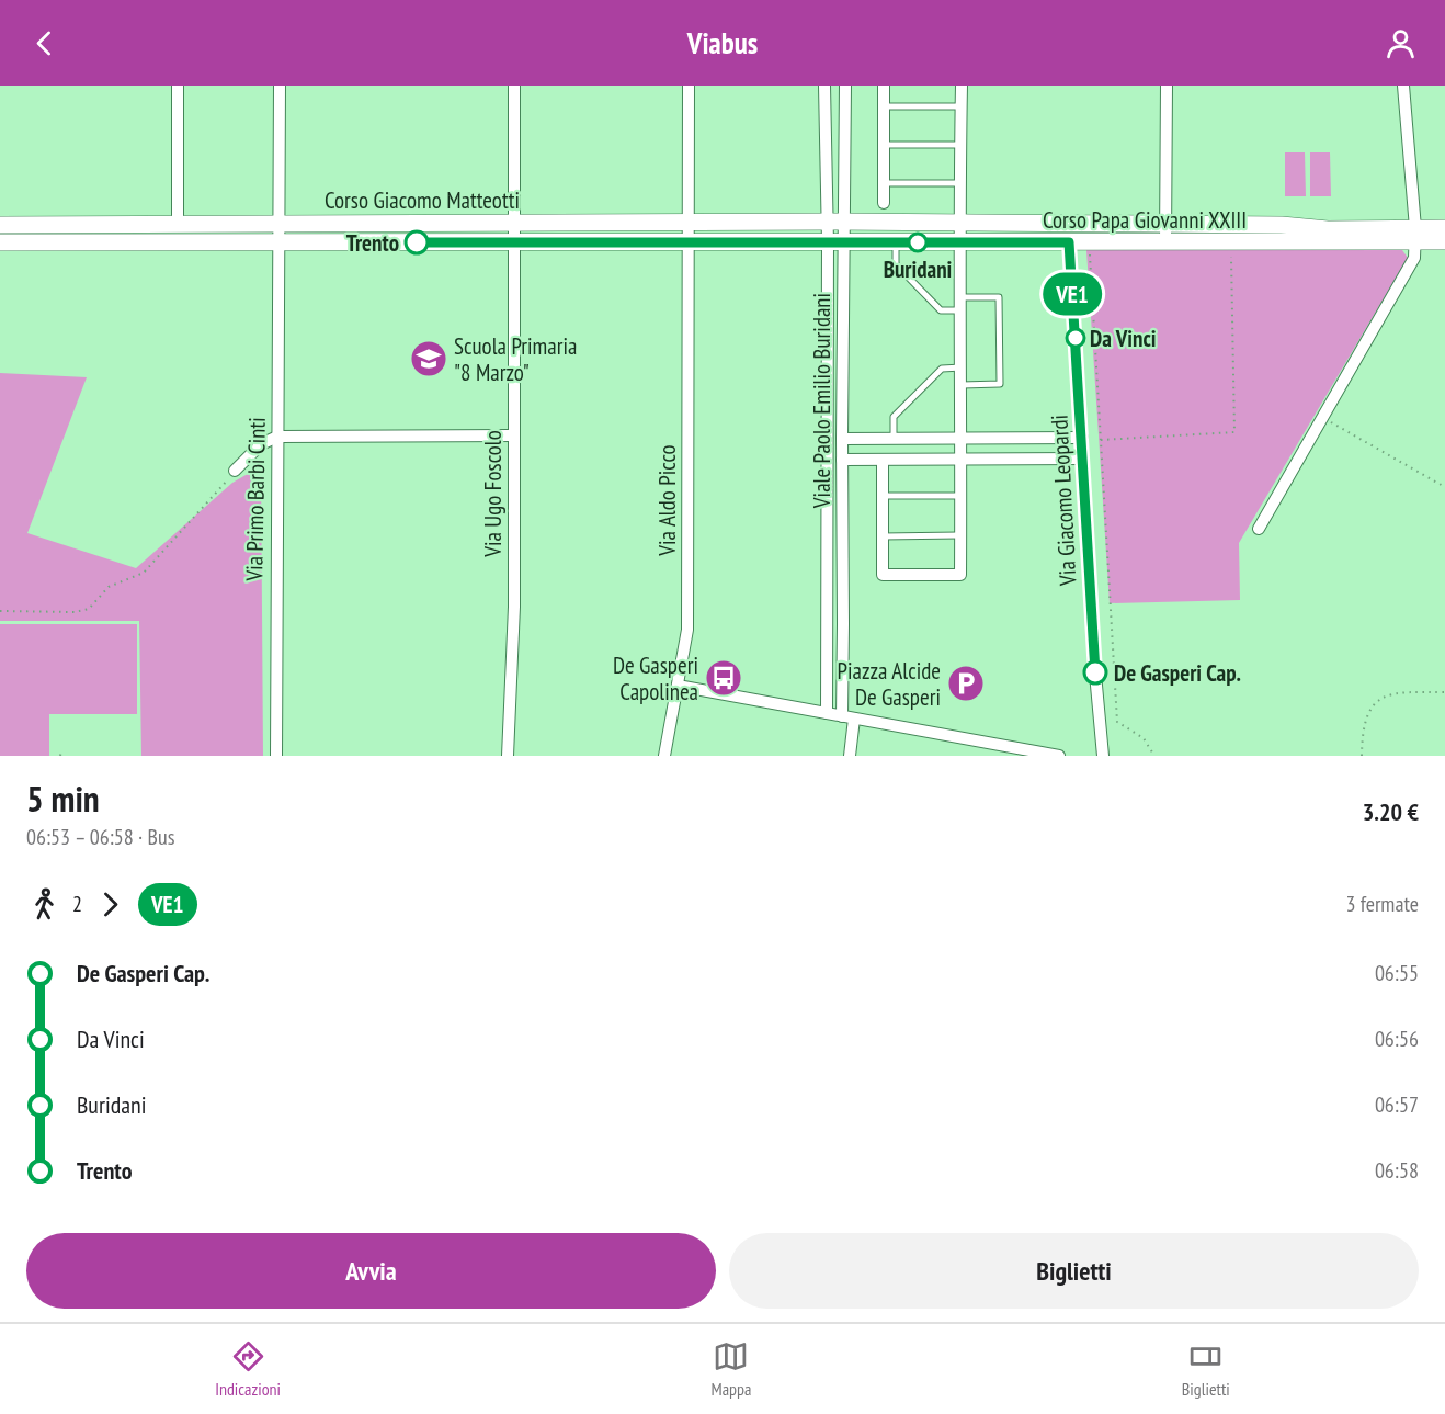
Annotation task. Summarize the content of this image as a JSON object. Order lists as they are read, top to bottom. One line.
{"streets":{"street":["Corso Giacomo Matteotti","Corso Papa Giovanni XXIII","Viale Paolo Emilio Buridani","Via Ugo Foscolo","Via Primo Barbi Cinti","Via Aldo Picco","Via Giacomo Leopardi"]},"crossings":[["Corso Giacomo Matteotti","Corso Papa Giovanni XXIII"],["Corso Giacomo Matteotti","Viale Paolo Emilio Buridani"],["Corso Giacomo Matteotti","Via Ugo Foscolo"],["Corso Giacomo Matteotti","Via Primo Barbi Cinti"],["Corso Giacomo Matteotti","Via Aldo Picco"],["Corso Papa Giovanni XXIII","Viale Paolo Emilio Buridani"],["Corso Papa Giovanni XXIII","Via Giacomo Leopardi"]],"places":{"other":["Trento","Buridani","Da Vinci","De Gasperi Cap."],"school or university":["Scuola Primaria \"8 Marzo\""],"bus stop":["De Gasperi Capolinea"],"parking":["Piazza Alcide De Gasperi"]},"lines":["bus line VE1"],"page":{"header":"Viabus","on_map":"VE1","heading":["5 min","06:53 – 06:58 · Bus","3.20 €"],"legs":["2","VE1","3 fermate"],"list":[{"name":"De Gasperi Cap.","value":"06:55"},{"name":"Da Vinci","value":"06:56"},{"name":"Buridani","value":"06:57"},{"name":"Trento","value":"06:58"}],"buttons":["Avvia","Biglietti"],"tabs":["Indicazioni","Mappa","Biglietti"]}}
